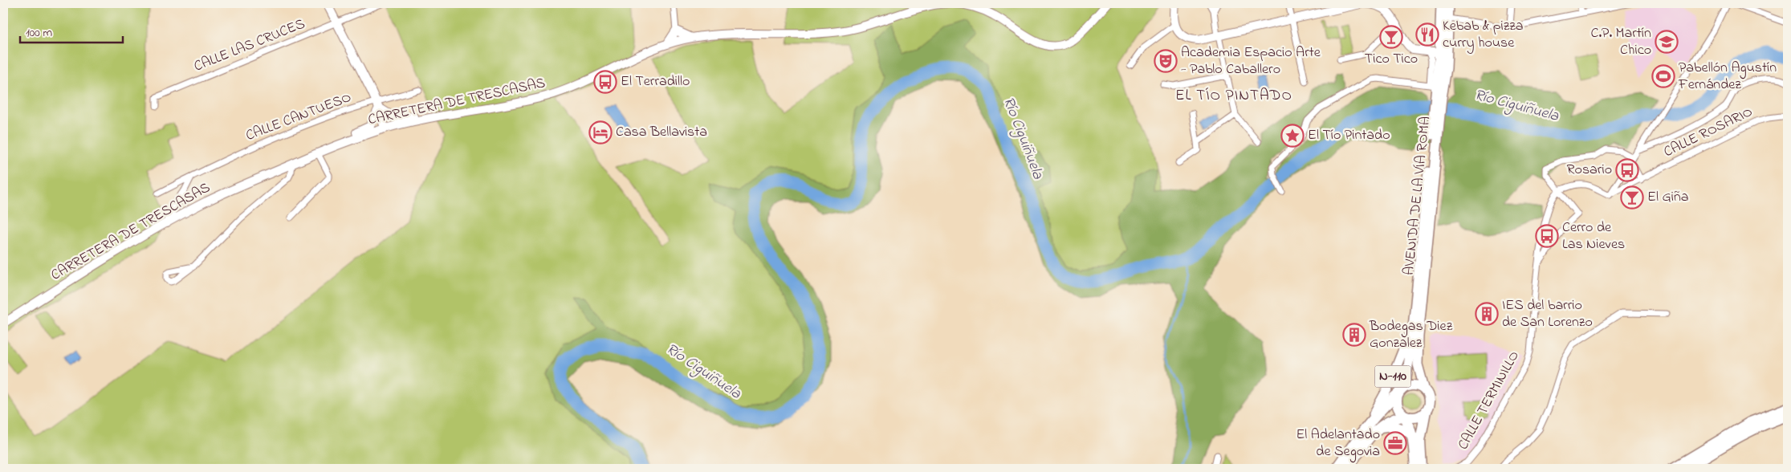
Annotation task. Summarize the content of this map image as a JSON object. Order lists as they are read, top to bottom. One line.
{"streets":{"highway":["N-110"],"main road":["AVENIDA DE LA VÍA ROMA"],"street":["CALLE LAS CRUCES","CARRETERA DE TRESCASAS","CALLE CANTUESO","CALLE ROSARIO","CALLE TERMINILLO"]},"crossings":[["AVENIDA DE LA VÍA ROMA","N-110"]],"districts":["EL TÍO PINTADO"],"water":["Río Ciguiñuela"],"places":{"restaurant":["Kebab & pizza curry house"],"bar":["Tico Tico","El Giña"],"school or university":["C.P. Martín Chico"],"theatre":["Academia Espacio Arte - Pablo Caballero"],"sports":["Pabellón Agustín Fernández"],"bus stop":["El Terradillo","Rosario","Cerro de Las Nieves"],"hotel":["Casa Bellavista"],"place":["El Tío Pintado"],"building":["IES del barrio de San Lorenzo","Bodegas Diez Gonzalez"],"office":["El Adelantado de Segovia"]},"scale_bar":"100 m"}
